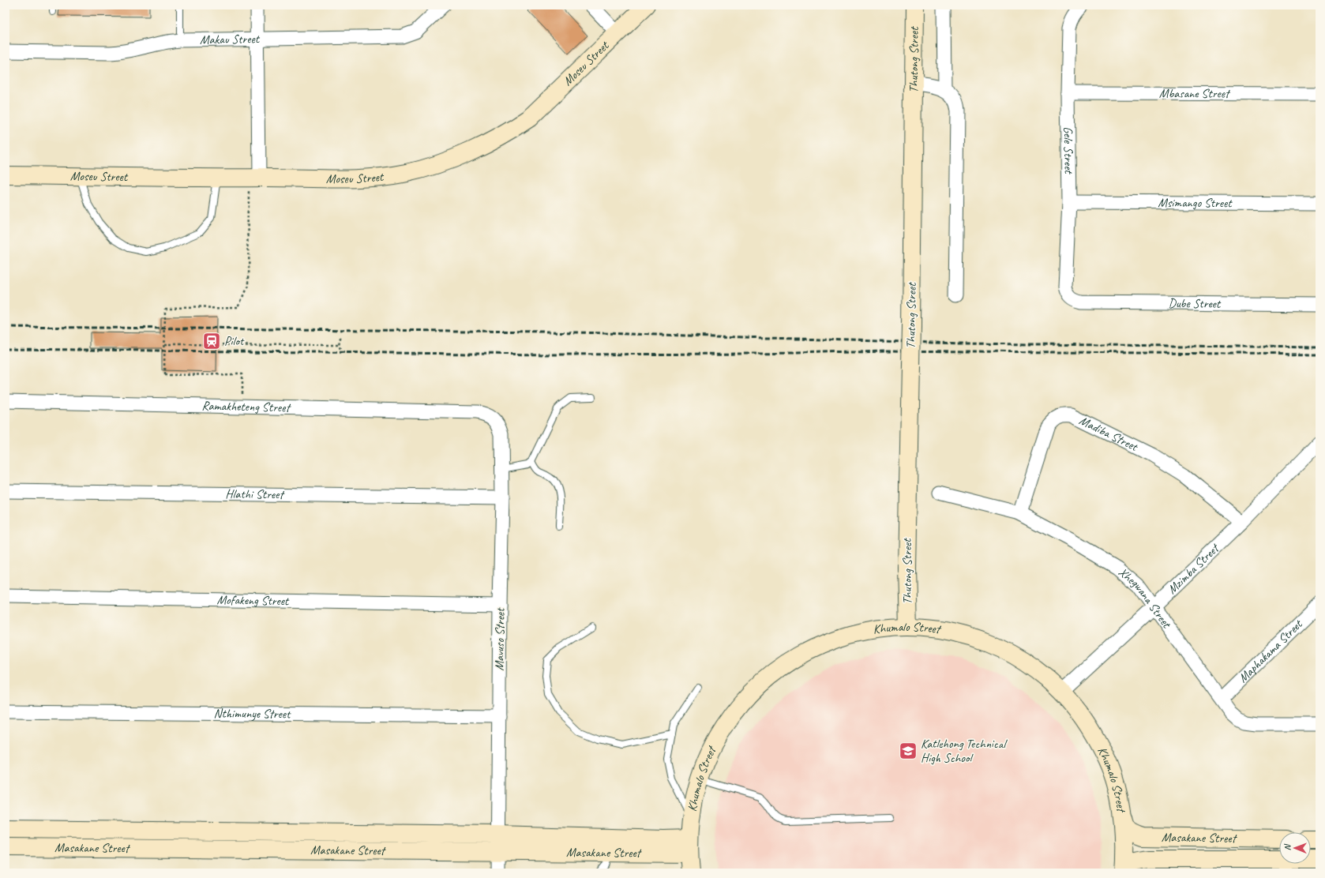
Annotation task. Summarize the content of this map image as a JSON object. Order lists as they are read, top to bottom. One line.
{"streets":{"street":["Makau Street","Thutong Street","Moseu Street","Mbasane Street","Gele Street","Msimango Street","Dube Street","Ramakheteng Street","Madiba Street","Hlathi Street","Mzimba Street","Xhegwana Street","Mofakeng Street","Khumalo Street","Mavuso Street","Maphakama Street","Nthimunye Street","Masakane Street"]},"crossings":[["Thutong Street","Khumalo Street"],["Mbasane Street","Gele Street"],["Gele Street","Msimango Street"],["Gele Street","Dube Street"],["Ramakheteng Street","Mavuso Street"],["Madiba Street","Mzimba Street"],["Madiba Street","Xhegwana Street"],["Hlathi Street","Mavuso Street"],["Mzimba Street","Xhegwana Street"],["Mzimba Street","Khumalo Street"],["Xhegwana Street","Maphakama Street"],["Mofakeng Street","Mavuso Street"],["Khumalo Street","Masakane Street"],["Mavuso Street","Nthimunye Street"],["Mavuso Street","Masakane Street"]],"places":{"station":["Pilot"],"school or university":["Katlehong Technical High School"]},"north":"left"}
